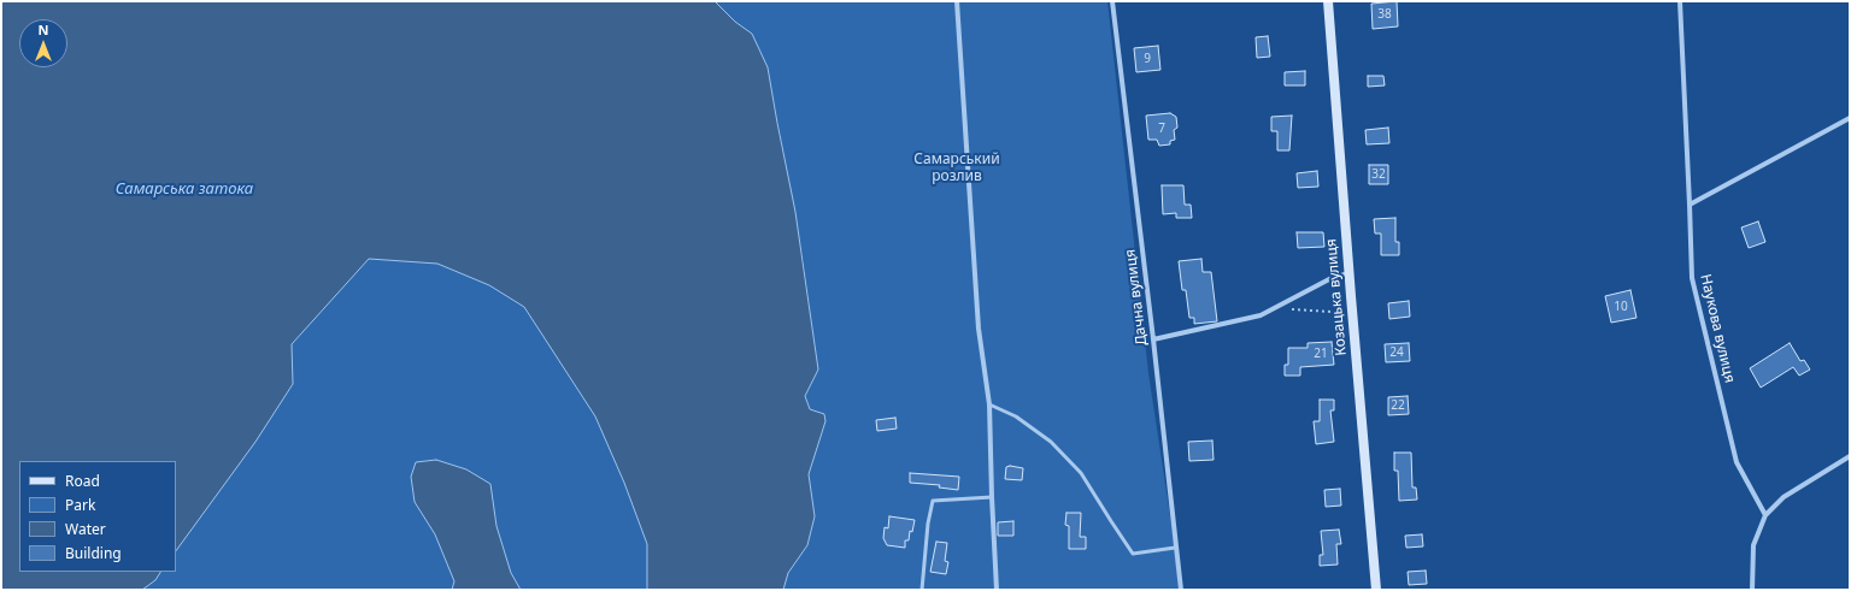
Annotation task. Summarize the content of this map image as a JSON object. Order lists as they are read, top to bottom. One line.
{"streets":{"street":["Дачна вулиця","Козацька вулиця","Наукова вулиця"]},"water":["Самарська затока"],"parks":["Самарський розлив"],"house_numbers":["38","9","7","32","10","24","21","22"],"legend":["Road","Park","Water","Building"],"north":"top"}
